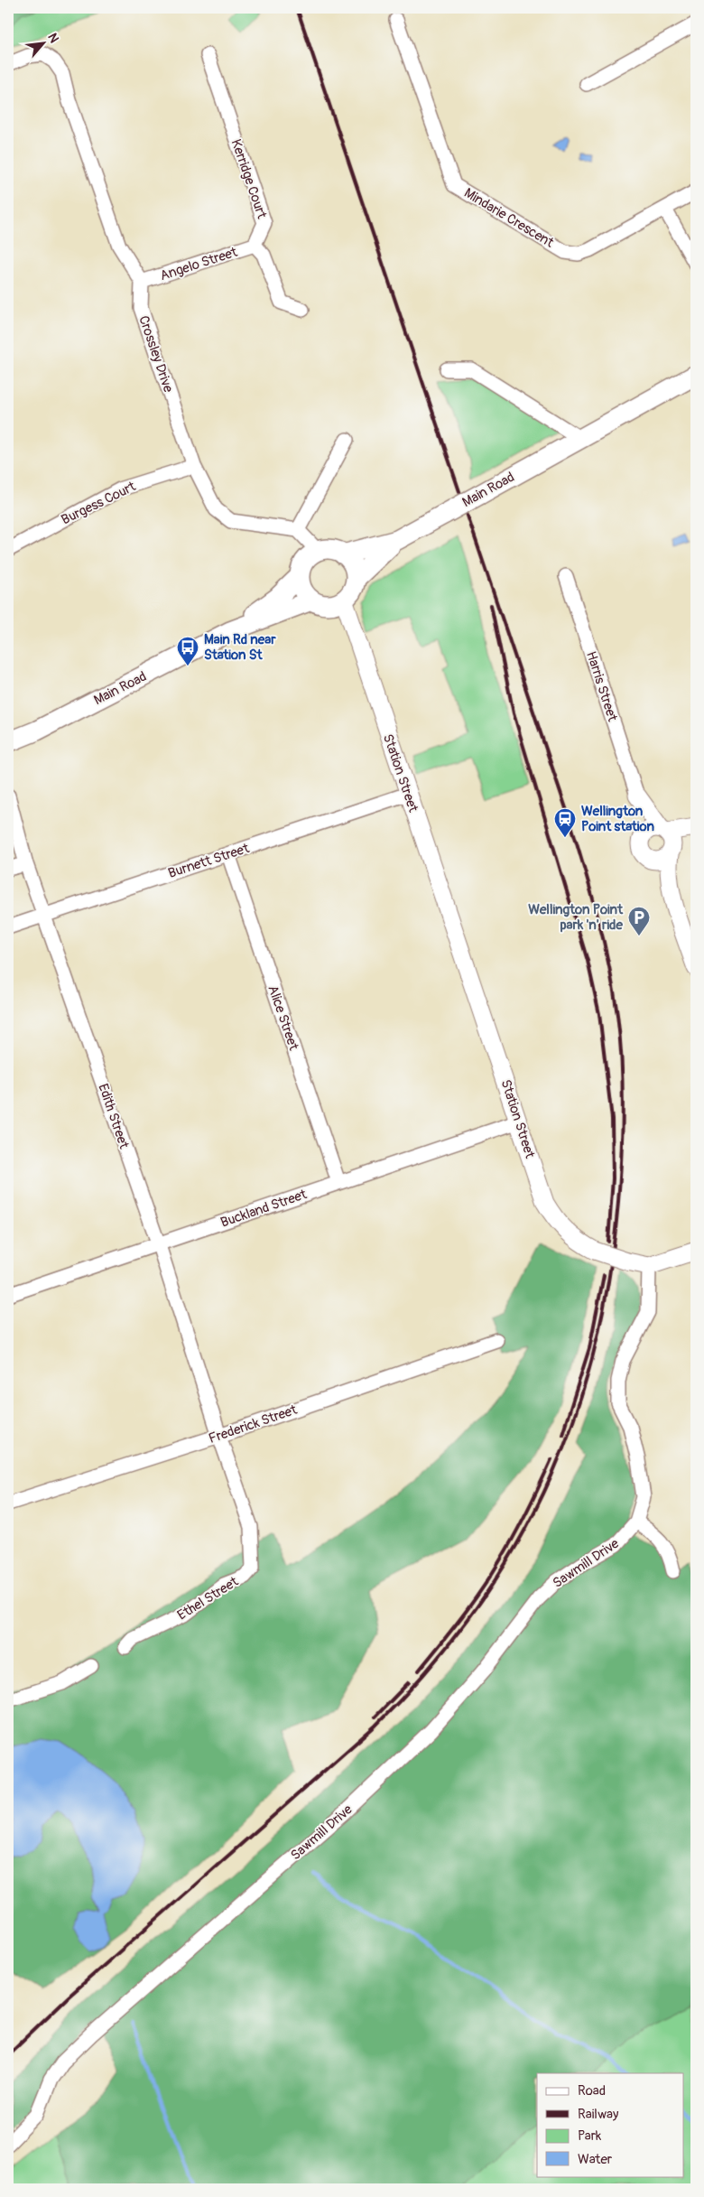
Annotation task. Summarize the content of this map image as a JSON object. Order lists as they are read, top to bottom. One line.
{"streets":{"main road":["Main Road"],"street":["Kerridge Court","Mindarie Crescent","Angelo Street","Crossley Drive","Burgess Court","Harris Street","Station Street","Burnett Street","Alice Street","Edith Street","Buckland Street","Frederick Street","Sawmill Drive","Ethel Street"]},"crossings":[["Kerridge Court","Angelo Street"],["Angelo Street","Crossley Drive"],["Crossley Drive","Burgess Court"],["Main Road","Station Street"],["Station Street","Burnett Street"],["Station Street","Buckland Street"],["Burnett Street","Alice Street"],["Burnett Street","Edith Street"],["Alice Street","Buckland Street"],["Edith Street","Buckland Street"],["Edith Street","Frederick Street"],["Edith Street","Ethel Street"],["Frederick Street","Ethel Street"]],"places":{"bus stop":["Main Rd near Station St"],"station":["Wellington Point station"],"parking":["Wellington Point park 'n' ride"]},"legend":["Road","Railway","Park","Water"],"north":"top right"}
